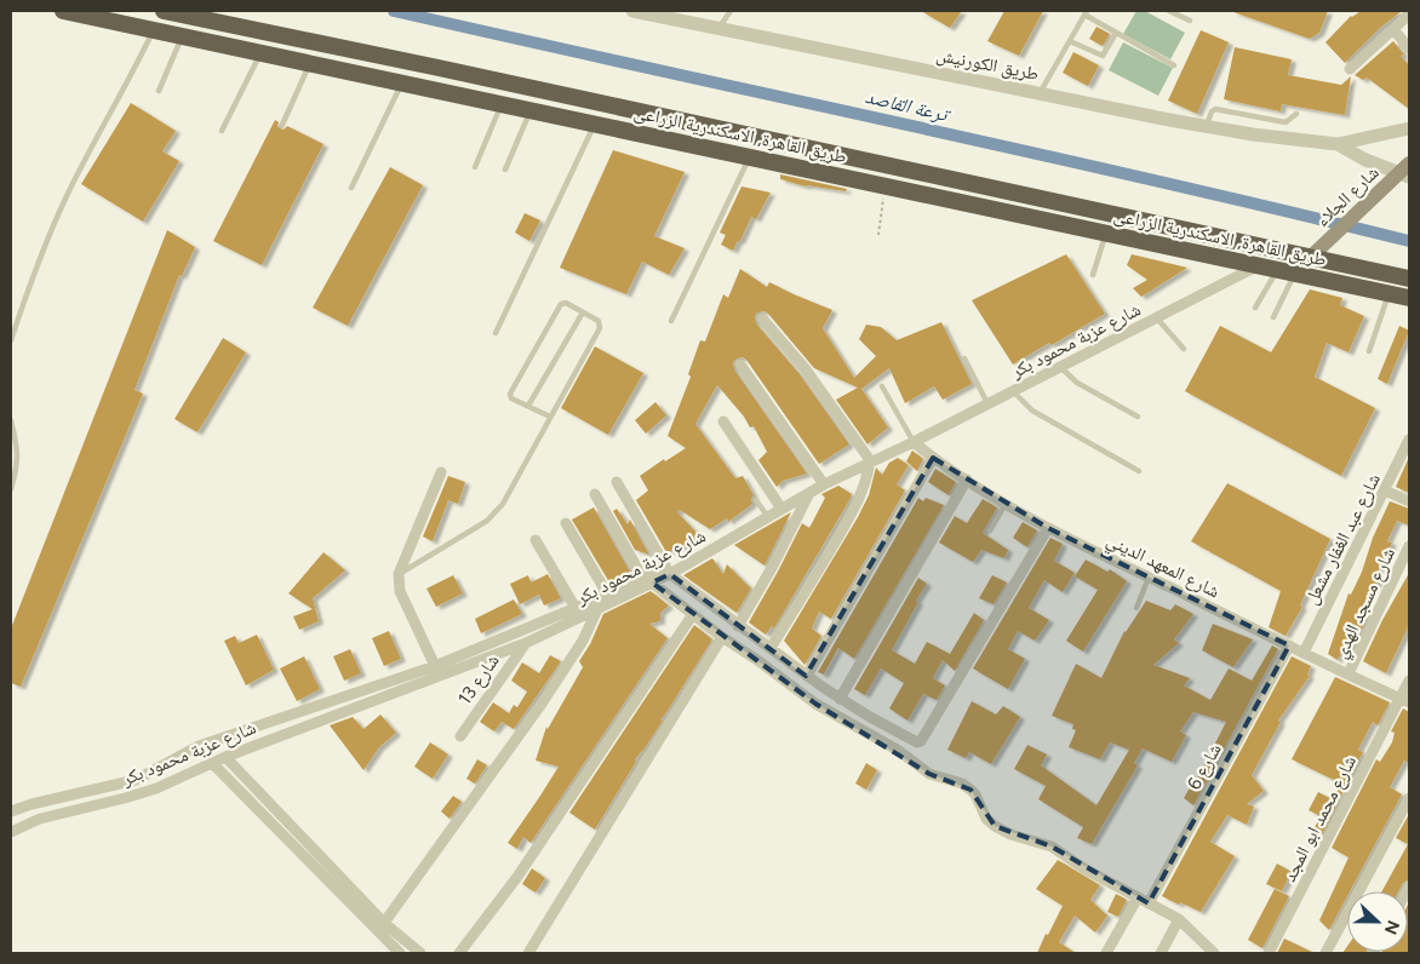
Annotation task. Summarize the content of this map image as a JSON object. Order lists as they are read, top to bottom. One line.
{"streets":{"highway":["طريق القاهرة, الاسكندرية الزراعى"],"main road":["شارع الجلاء"],"street":["طريق الكورنيش","شارع عزبة محمود بكر","شارع عبد الغفار مشعل","شارع المعهد الديني","شارع مسجد الهدي","شارع 13","شارع 6","شارع محمد ابو المجد"]},"crossings":[["طريق الكورنيش","شارع الجلاء"],["طريق القاهرة, الاسكندرية الزراعى","شارع الجلاء"],["طريق القاهرة, الاسكندرية الزراعى","شارع عزبة محمود بكر"],["شارع عزبة محمود بكر","شارع المعهد الديني"],["شارع عزبة محمود بكر","شارع 13"],["شارع عبد الغفار مشعل","شارع المعهد الديني"],["شارع المعهد الديني","شارع مسجد الهدي"],["شارع المعهد الديني","شارع 6"],["شارع المعهد الديني","شارع محمد ابو المجد"]],"water":["ترعة القاصد"],"north":"right"}
